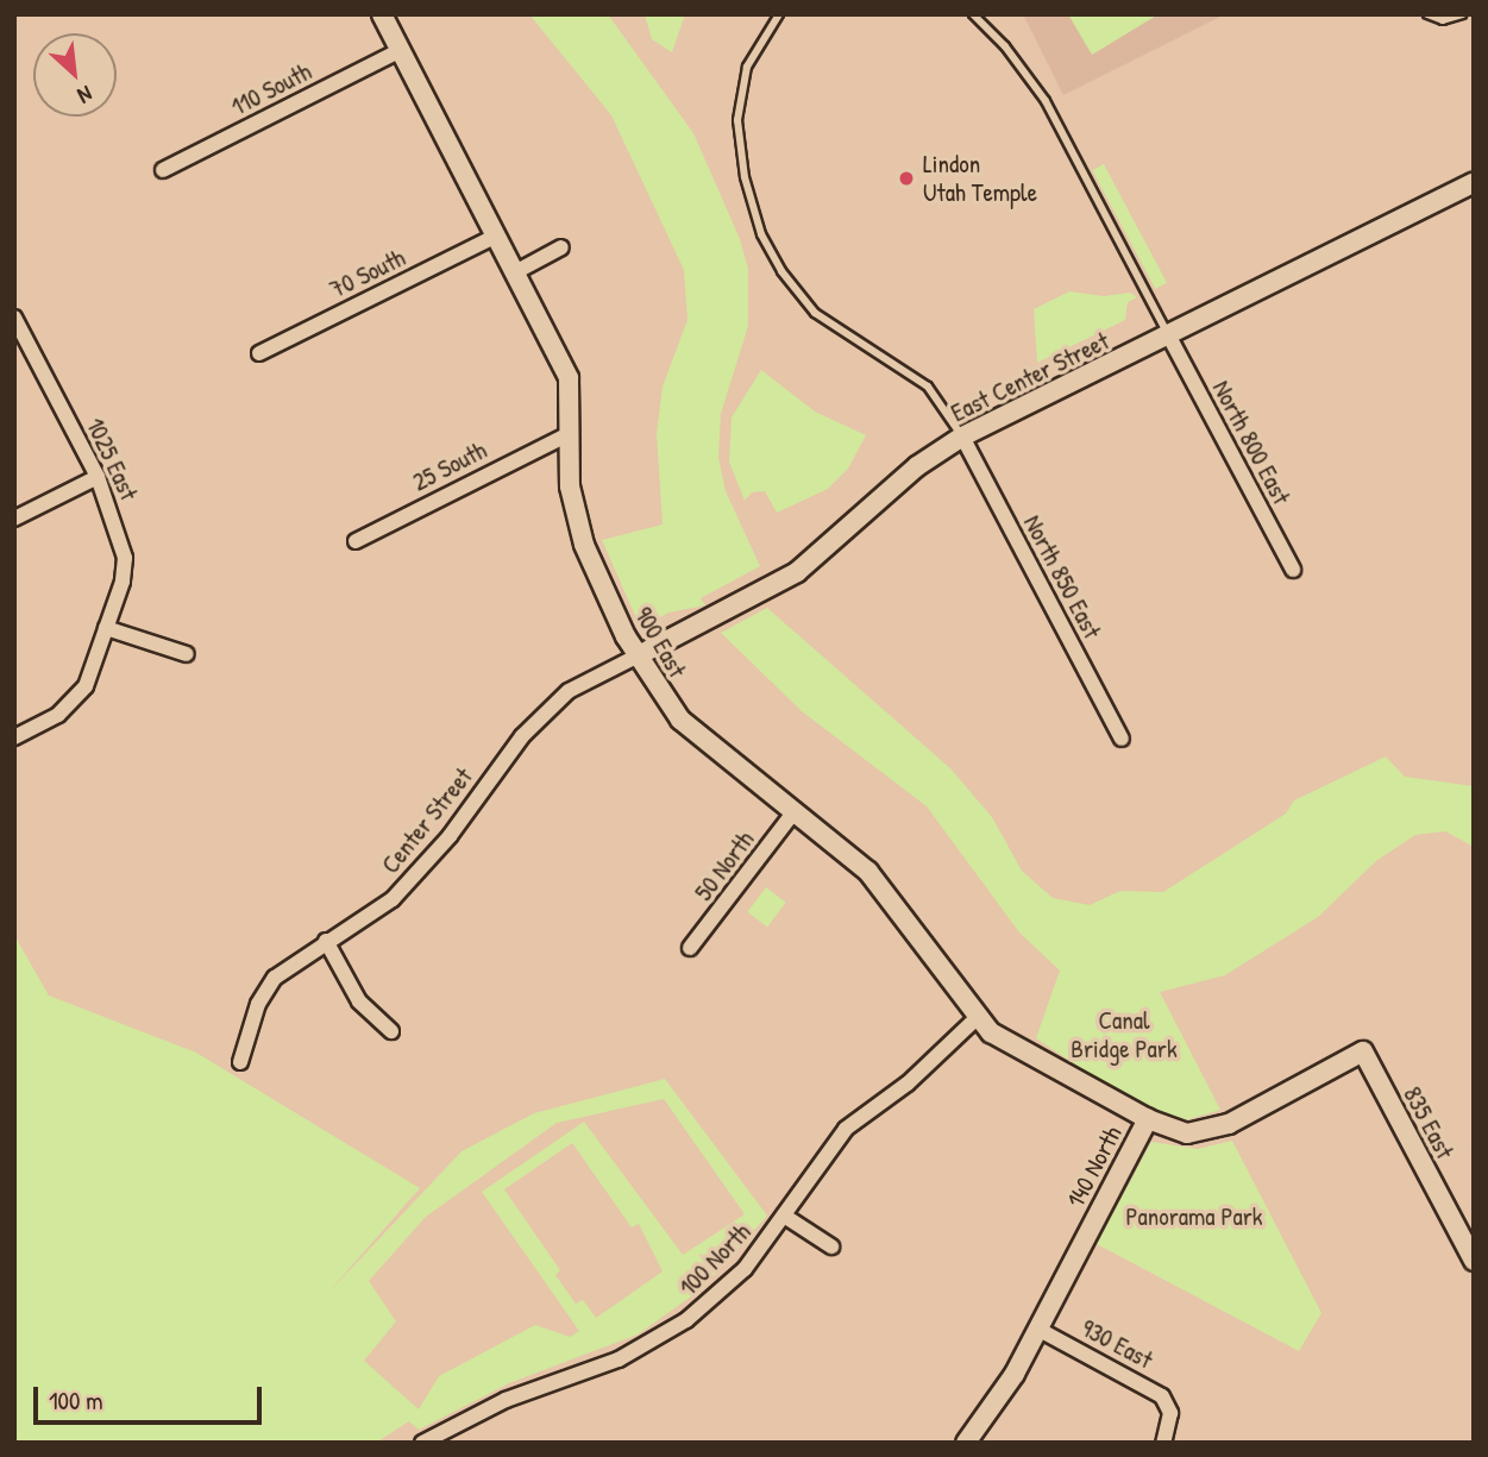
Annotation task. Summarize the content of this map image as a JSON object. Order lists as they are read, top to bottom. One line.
{"streets":{"street":["110 South","70 South","East Center Street","North 800 East","1025 East","25 South","North 850 East","900 East","Center Street","50 North","835 East","140 North","100 North","930 East"]},"crossings":[["110 South","900 East"],["70 South","900 East"],["East Center Street","North 800 East"],["East Center Street","North 850 East"],["East Center Street","900 East"],["East Center Street","Center Street"],["25 South","900 East"],["900 East","Center Street"],["900 East","50 North"],["900 East","140 North"],["900 East","100 North"],["835 East","140 North"],["140 North","930 East"]],"parks":["Canal Bridge Park","Panorama Park"],"places":["Lindon Utah Temple"],"scale_bar":"100 m","north":"bottom right"}
